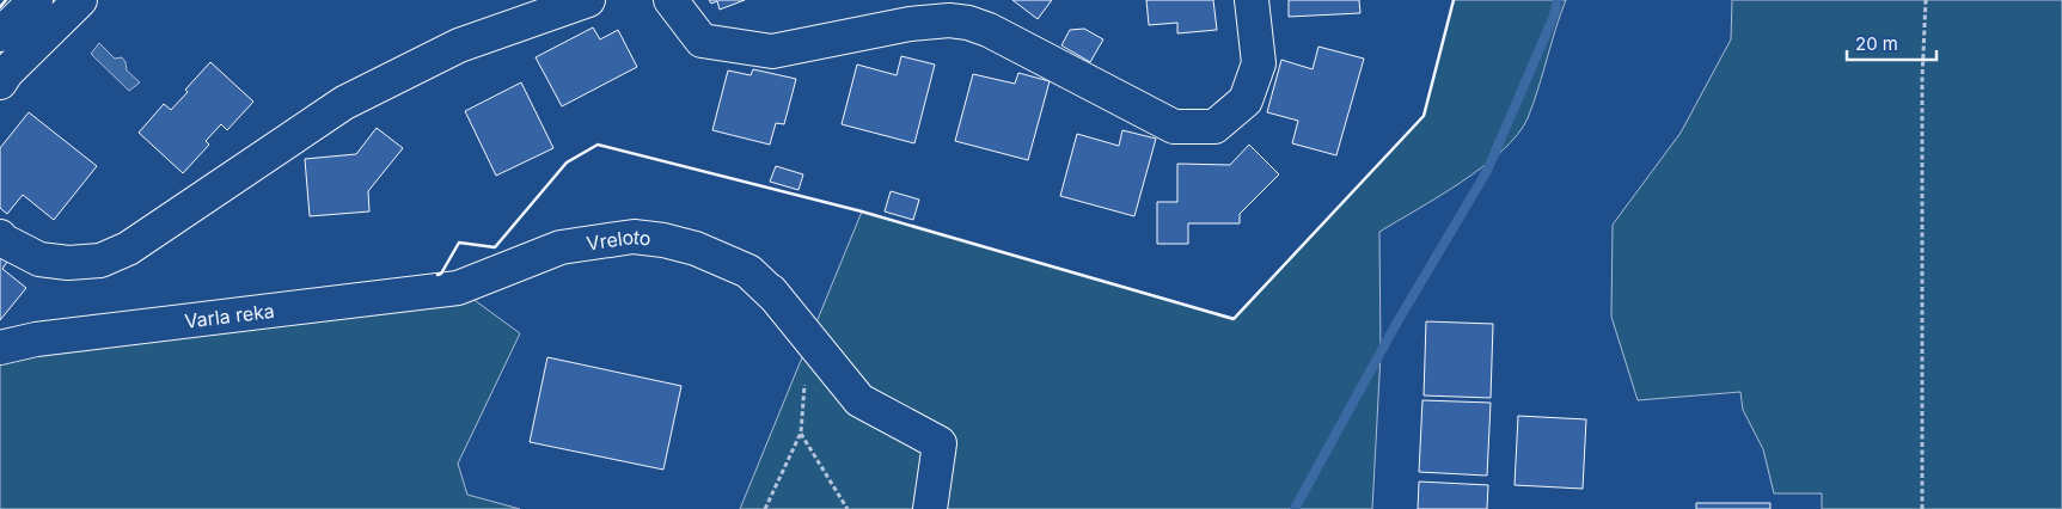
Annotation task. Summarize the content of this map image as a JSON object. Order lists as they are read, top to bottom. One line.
{"streets":{"street":["Vreloto","Varla reka"]},"crossings":[["Vreloto","Varla reka"]],"scale_bar":"20 m"}
